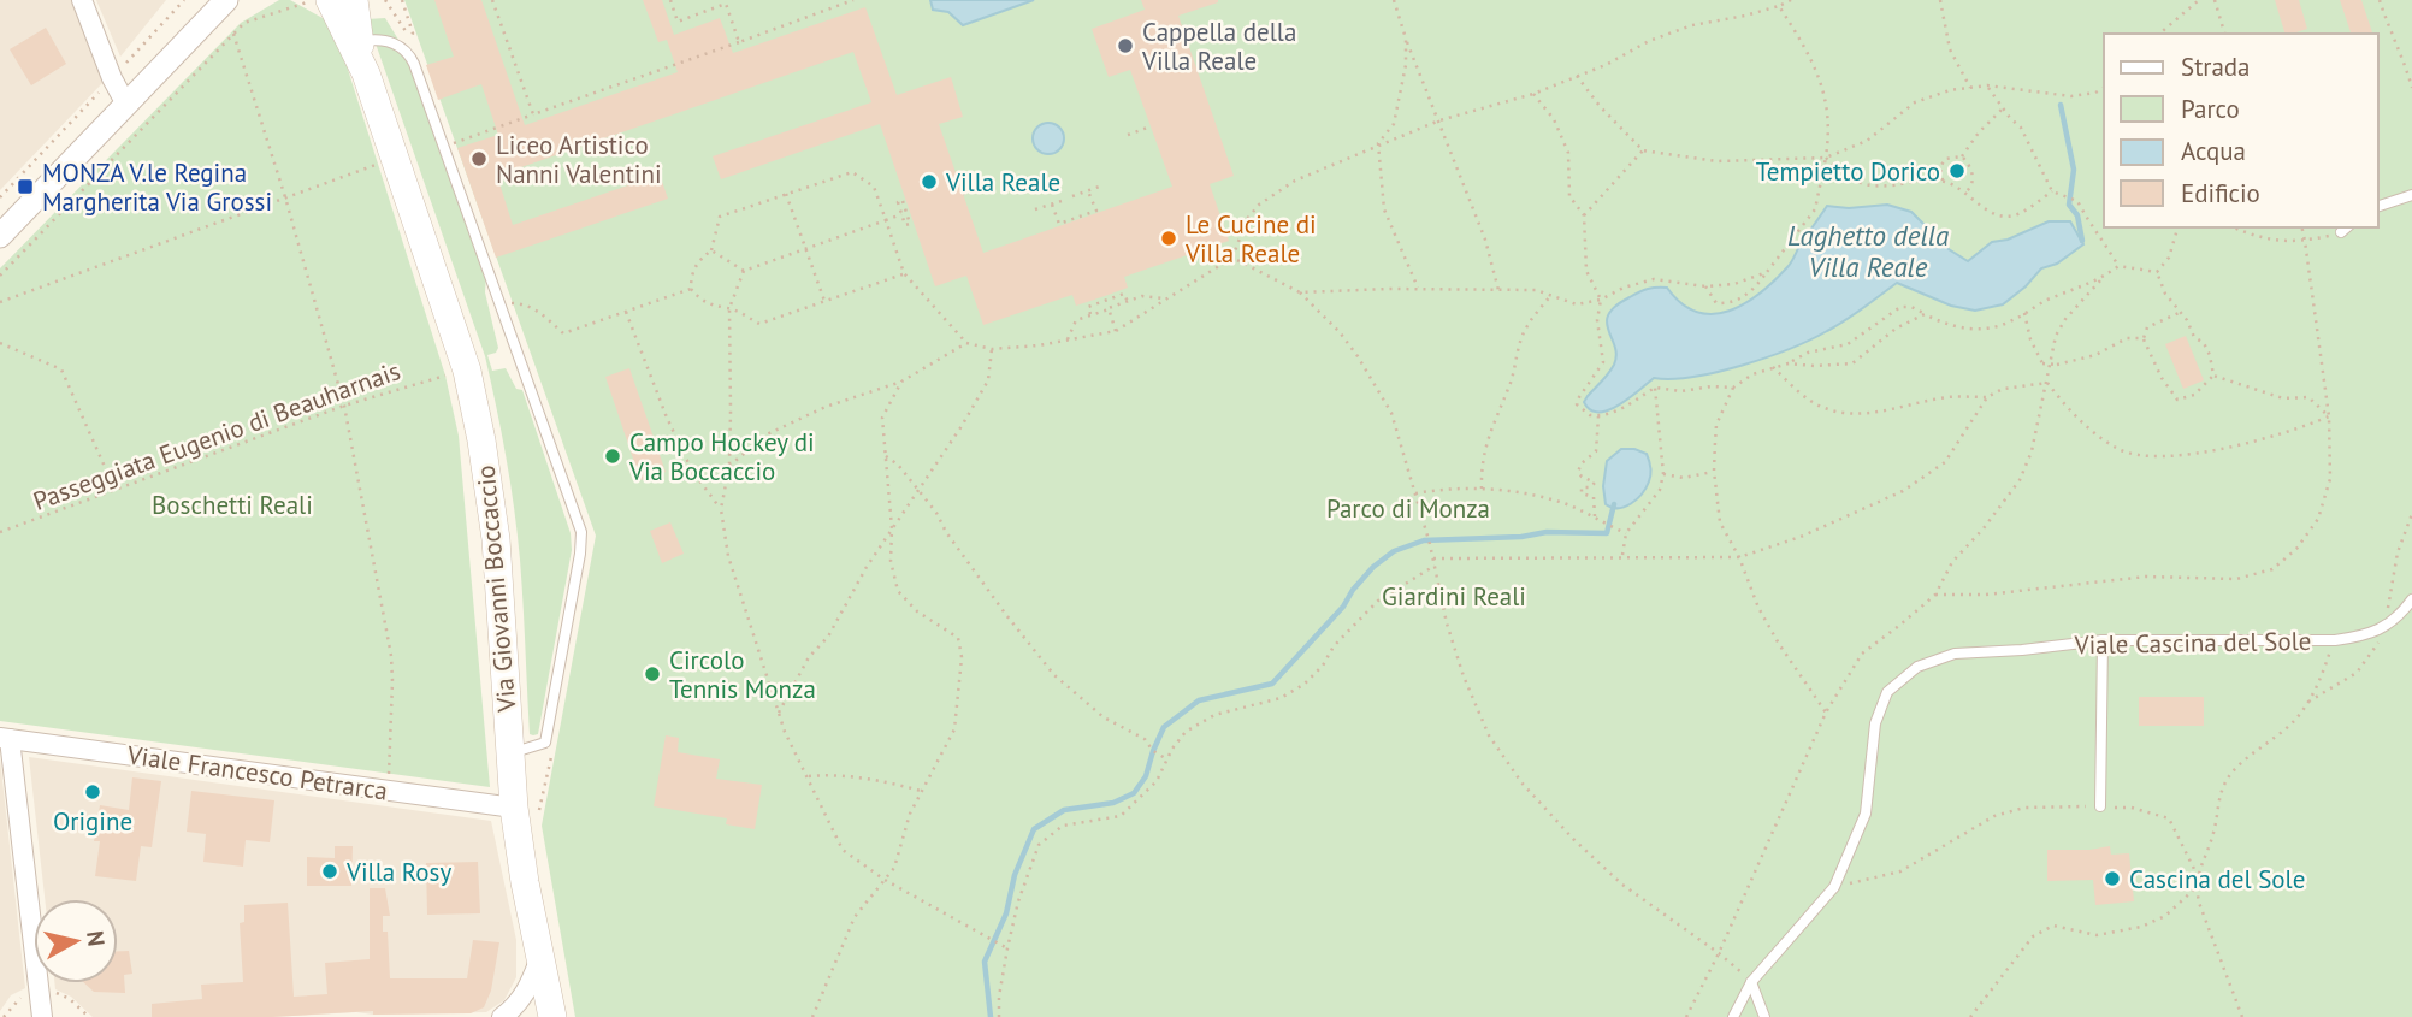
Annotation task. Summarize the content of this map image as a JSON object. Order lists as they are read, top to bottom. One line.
{"streets":{"main road":["Via Giovanni Boccaccio"],"street":["Viale Francesco Petrarca"],"lane":["Viale Cascina del Sole"],"path":["Passeggiata Eugenio di Beauharnais"]},"crossings":[["Via Giovanni Boccaccio","Viale Francesco Petrarca"]],"water":["Laghetto della Villa Reale"],"parks":["Boschetti Reali","Parco di Monza","Giardini Reali"],"places":{"other":["Cappella della Villa Reale","Liceo Artistico Nanni Valentini","Tempietto Dorico","Villa Reale","Le Cucine di Villa Reale","Campo Hockey di Via Boccaccio","Circolo Tennis Monza","Origine","Villa Rosy","Cascina del Sole"],"transit":["MONZA V.le Regina Margherita Via Grossi"]},"legend":["Strada","Parco","Acqua","Edificio"],"north":"right"}
